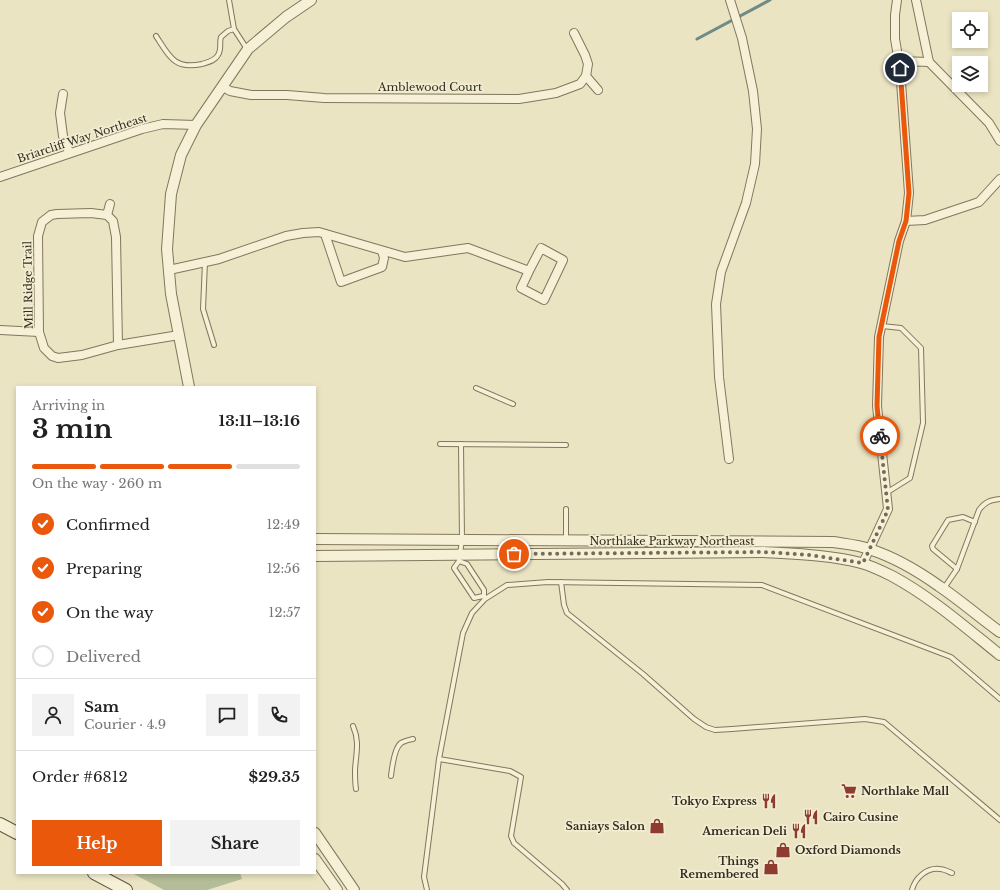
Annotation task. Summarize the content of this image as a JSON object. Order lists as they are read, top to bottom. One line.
{"streets":{"street":["Amblewood Court","Briarcliff Way Northeast","Mill Ridge Trail","Northlake Parkway Northeast"]},"places":{"supermarket":["Northlake Mall"],"restaurant":["Tokyo Express","Cairo Cusine","American Deli"],"shop":["Saniays Salon","Oxford Diamonds","Things Remembered"]},"page":{"heading":["3 min","Arriving in","13:11–13:16"],"panel":["Sam","Courier · 4.9","Order #6812","$29.35"],"bar":"On the way · 260 m","list":[["Confirmed","12:49"],["Preparing","12:56"],["On the way","12:57"],"Delivered"],"buttons":["Help","Share"]}}
